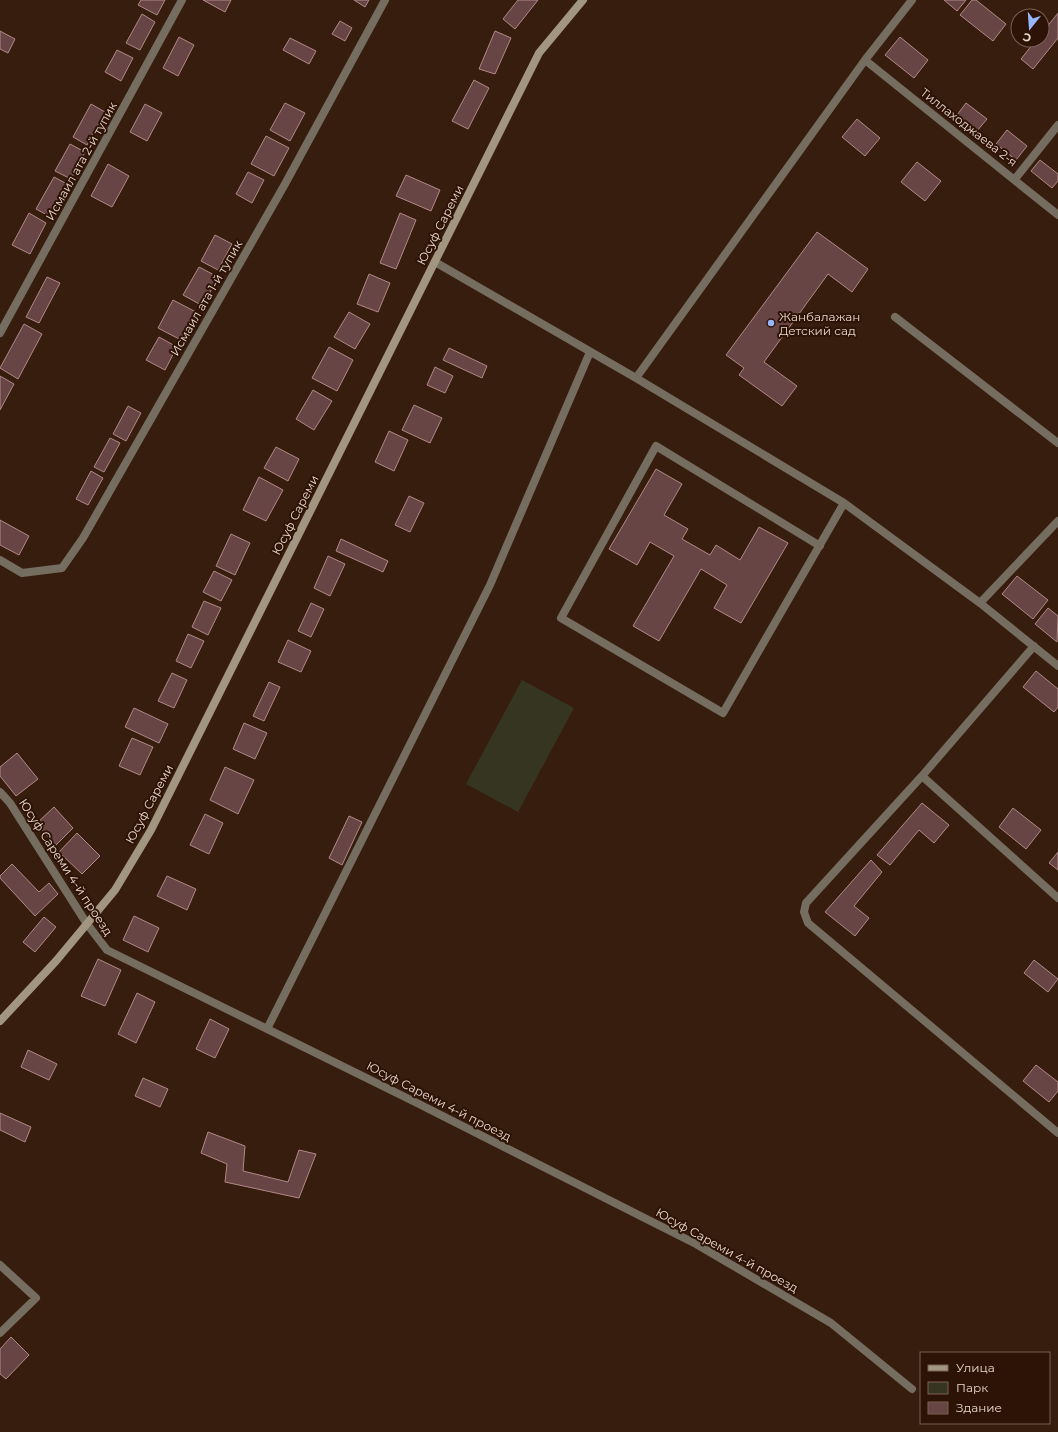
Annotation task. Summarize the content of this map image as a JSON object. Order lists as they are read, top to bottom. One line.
{"streets":{"main road":["Юсуф Сареми"],"street":["Тиллаходжаева 2-я","Исмаил ата 2-й тупик","Исмаил ата 1-й тупик","Юсуф Сареми 4-й проезд"]},"crossings":[["Юсуф Сареми","Юсуф Сареми 4-й проезд"]],"places":["Жанбалажан Детский сад"],"legend":["Улица","Парк","Здание"],"north":"bottom"}
